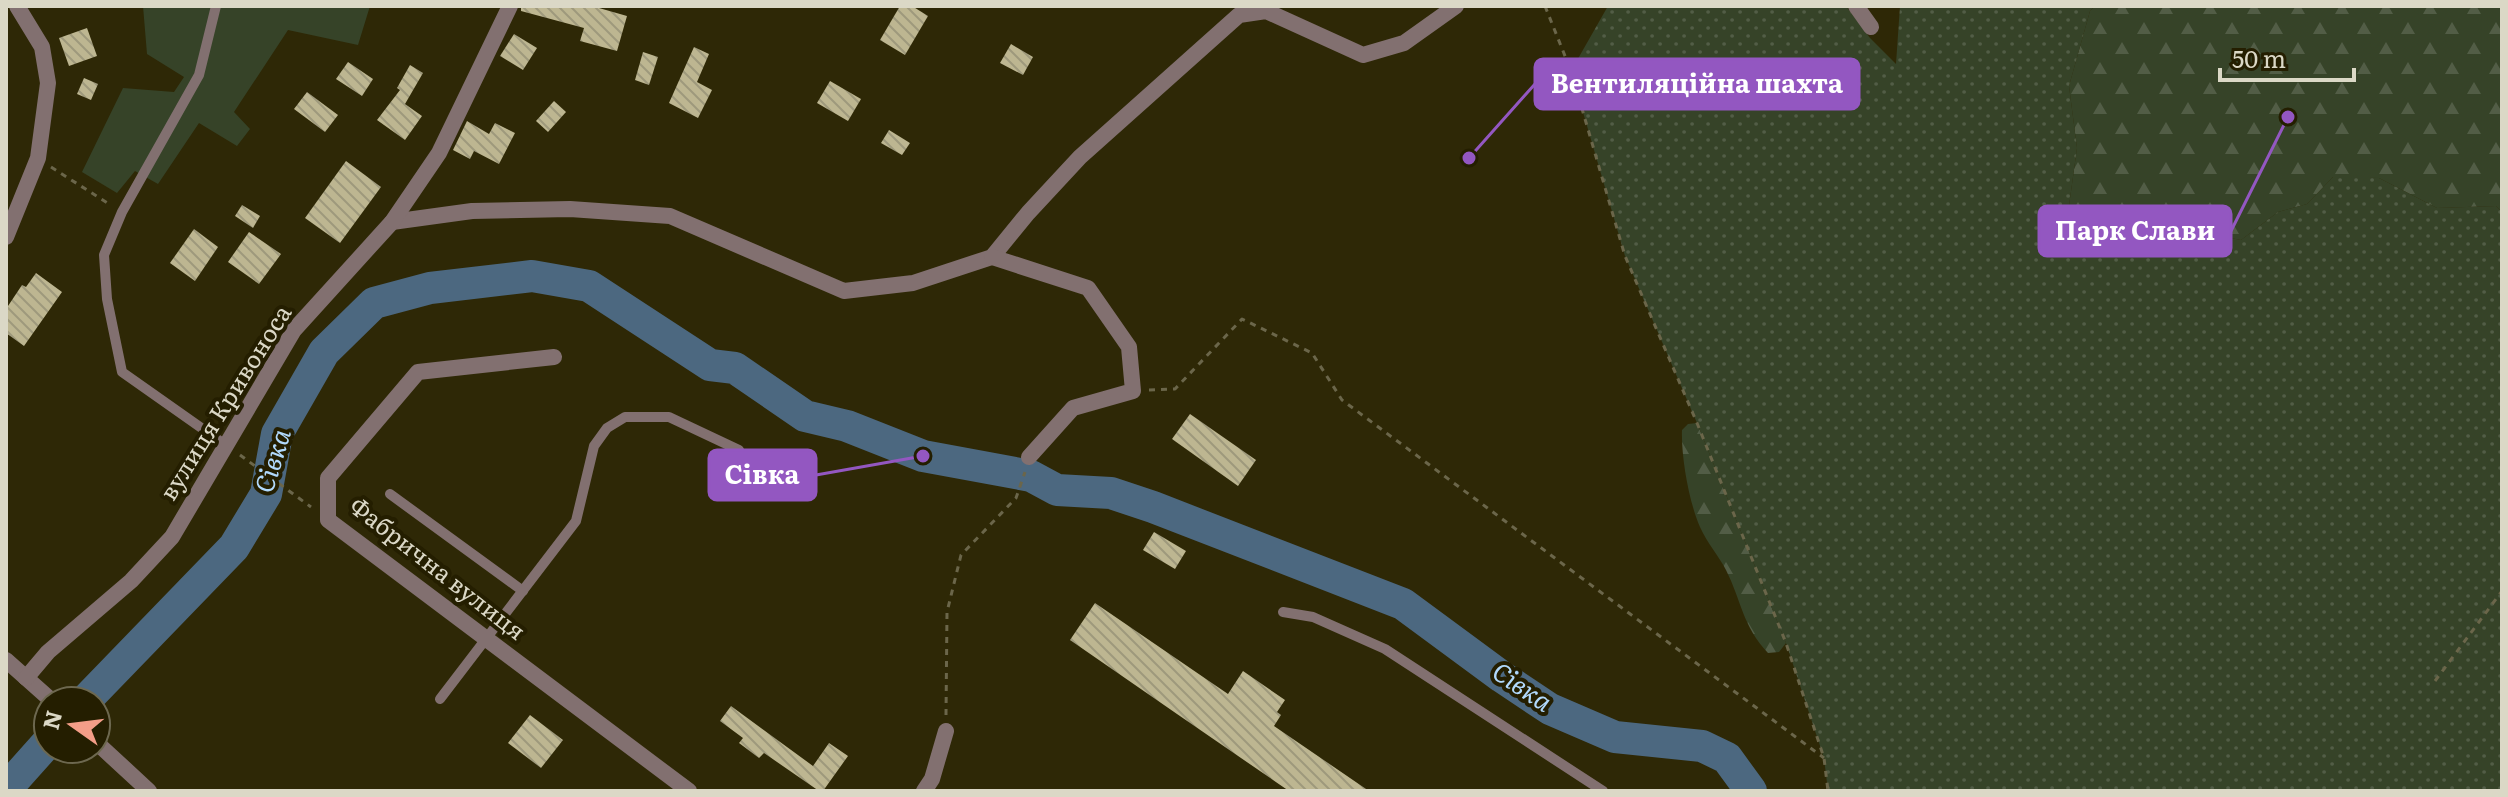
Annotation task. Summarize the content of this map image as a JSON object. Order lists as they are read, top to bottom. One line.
{"streets":{"street":["вулиця Кривоноса","Фабрична вулиця"]},"water":["Сівка"],"places":["Парк Слави","Вентиляційна шахта","Сівка"],"scale_bar":"50 m","north":"left"}
